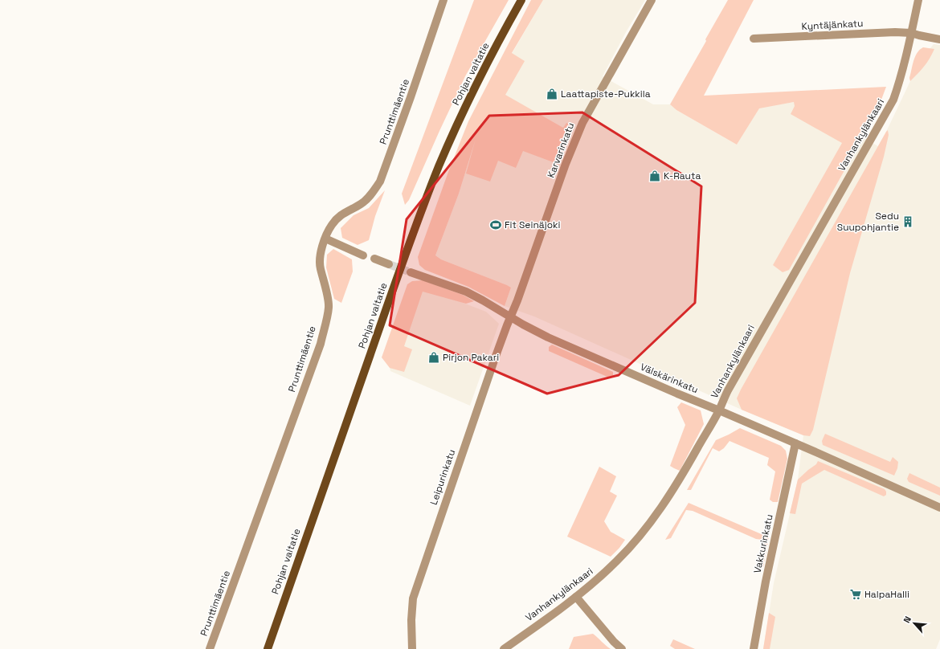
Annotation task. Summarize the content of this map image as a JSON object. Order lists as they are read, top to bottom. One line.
{"streets":{"main road":["Pohjan valtatie"],"street":["Kyntäjänkatu","Prunttimäentie","Vanhankylänkaari","Karvarinkatu","Välskärinkatu","Leipurinkatu","Vakkurinkatu"]},"crossings":[["Kyntäjänkatu","Vanhankylänkaari"],["Vanhankylänkaari","Välskärinkatu"],["Karvarinkatu","Välskärinkatu"],["Karvarinkatu","Leipurinkatu"],["Välskärinkatu","Leipurinkatu"],["Välskärinkatu","Vakkurinkatu"]],"places":{"shop":["Laattapiste-Pukkila","K-Rauta","Pirjon Pakari"],"building":["Sedu Suupohjantie"],"sports":["Fit Seinäjoki"],"supermarket":["HalpaHalli"]},"north":"top left"}
